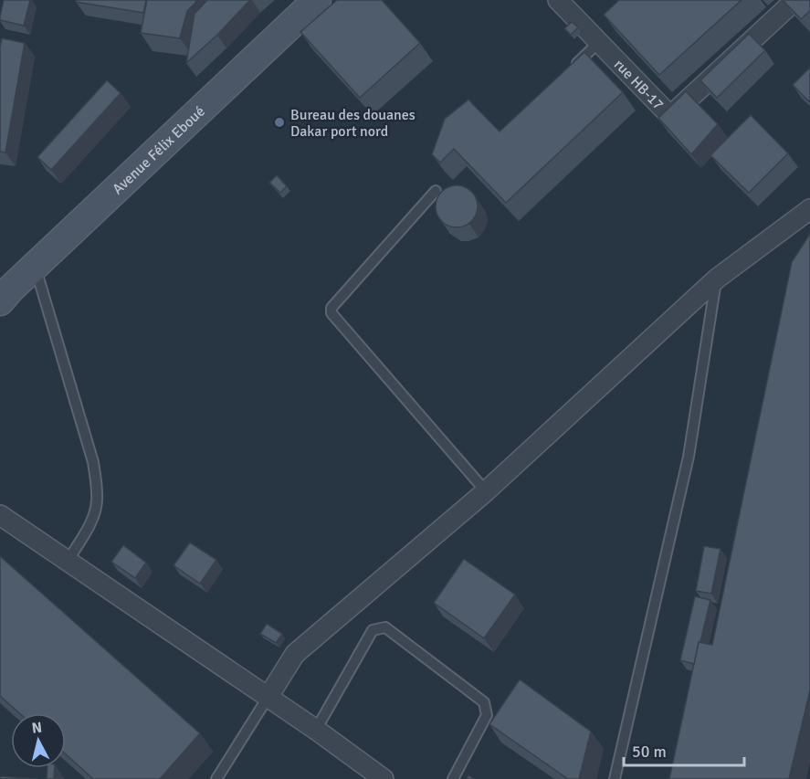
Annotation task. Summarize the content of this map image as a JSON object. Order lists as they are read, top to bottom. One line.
{"streets":{"street":["rue HB-17","Avenue Félix Eboué"]},"places":["Bureau des douanes Dakar port nord"],"scale_bar":"50 m","north":"top"}
